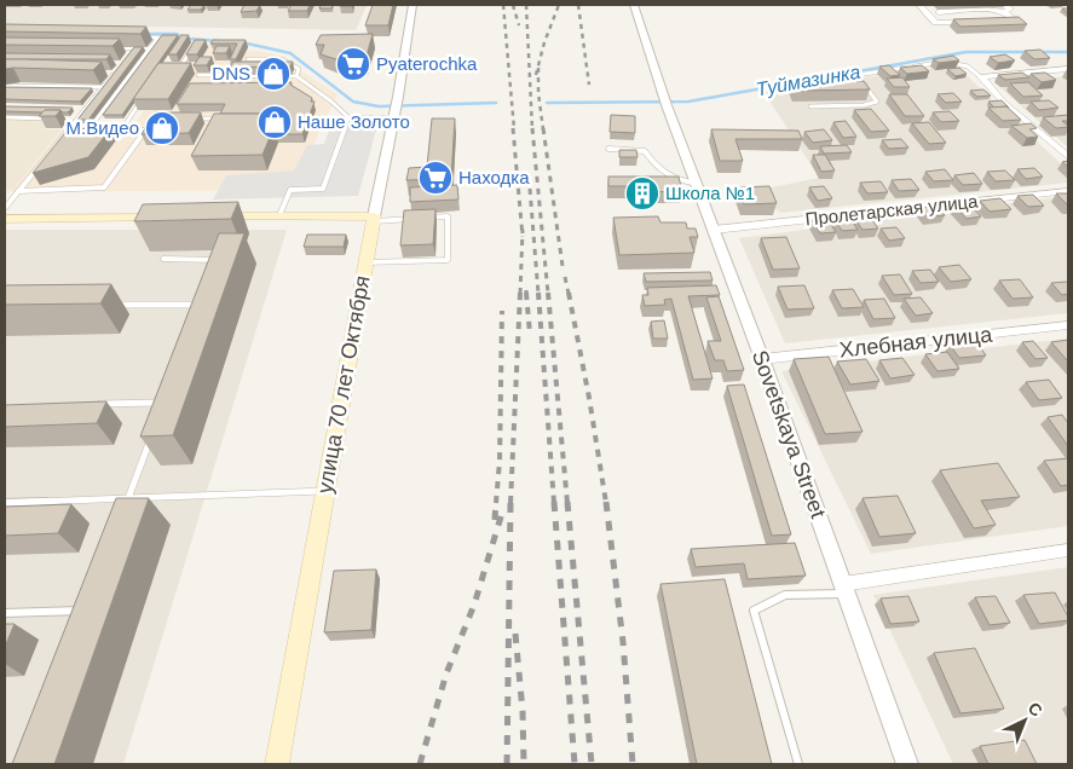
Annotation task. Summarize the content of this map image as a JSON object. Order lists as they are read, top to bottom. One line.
{"streets":{"main road":["улица 70 лет Октября"],"street":["Пролетарская улица","Хлебная улица","Sovetskaya Street"]},"crossings":[["Пролетарская улица","Sovetskaya Street"],["Хлебная улица","Sovetskaya Street"]],"water":["Туймазинка"],"places":{"supermarket":["Pyaterochka","Находка"],"shop":["DNS","Наше Золото","М.Видео"],"building":["Школа №1"]},"north":"top right"}
